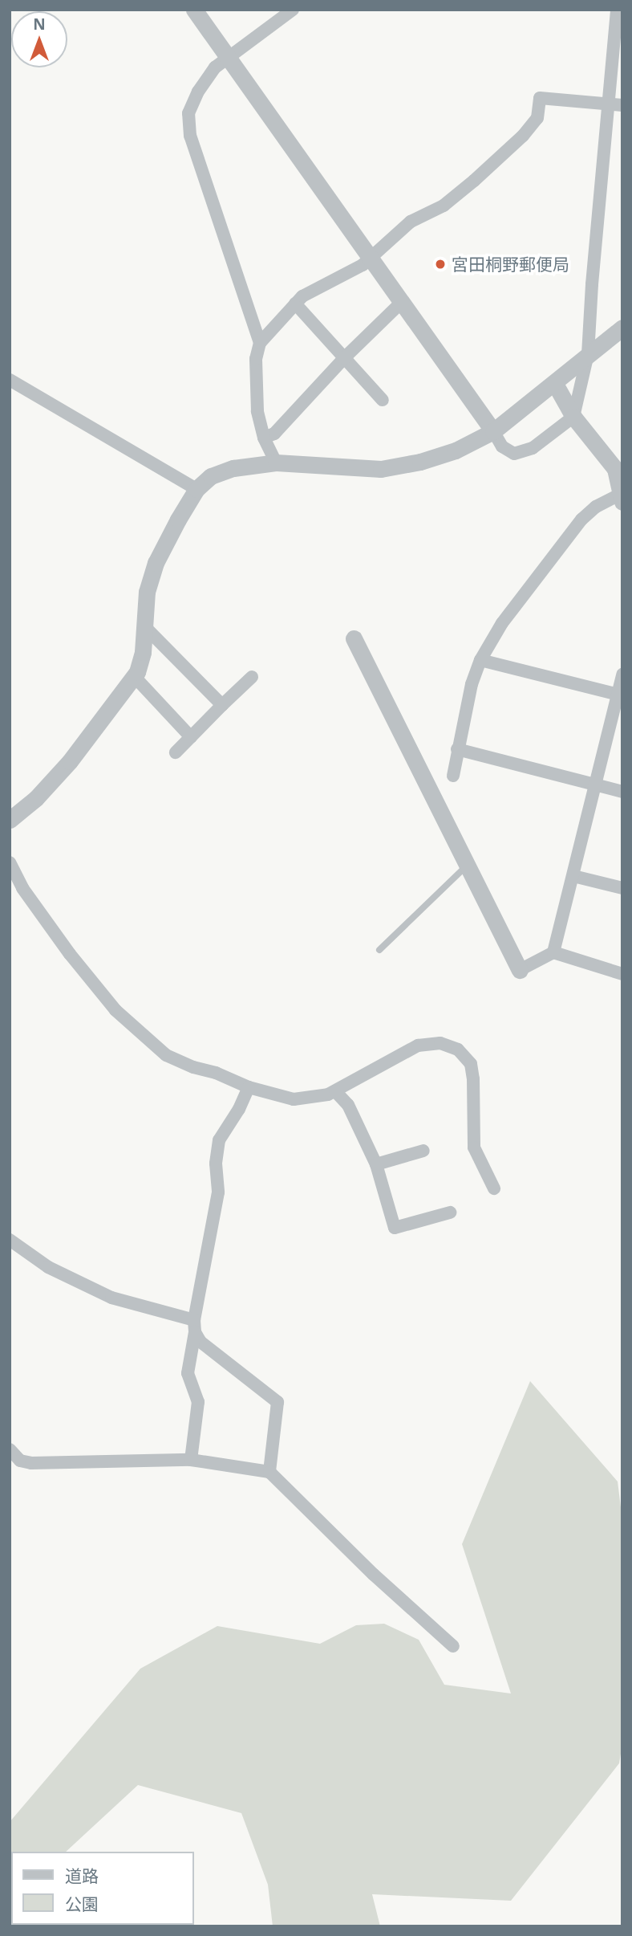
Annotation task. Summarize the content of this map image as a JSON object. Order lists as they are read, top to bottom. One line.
{"places":["宮田桐野郵便局"],"legend":["道路","公園"],"north":"top"}
